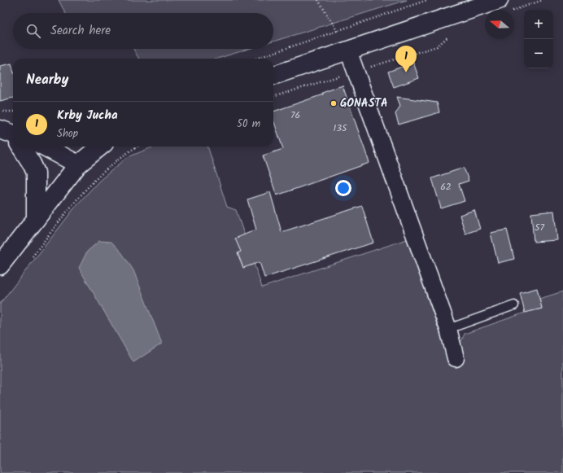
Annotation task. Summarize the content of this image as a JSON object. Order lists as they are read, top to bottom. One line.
{"places":["GONASTA"],"house_numbers":["76","135","62","57"],"north":"left","page":{"map_buttons":["+","−"],"search":"Search here","pins":"1","heading":"Nearby","list":[{"mark":"1","name":"Krby Jucha","note":"Shop","value":"50 m"}]}}
